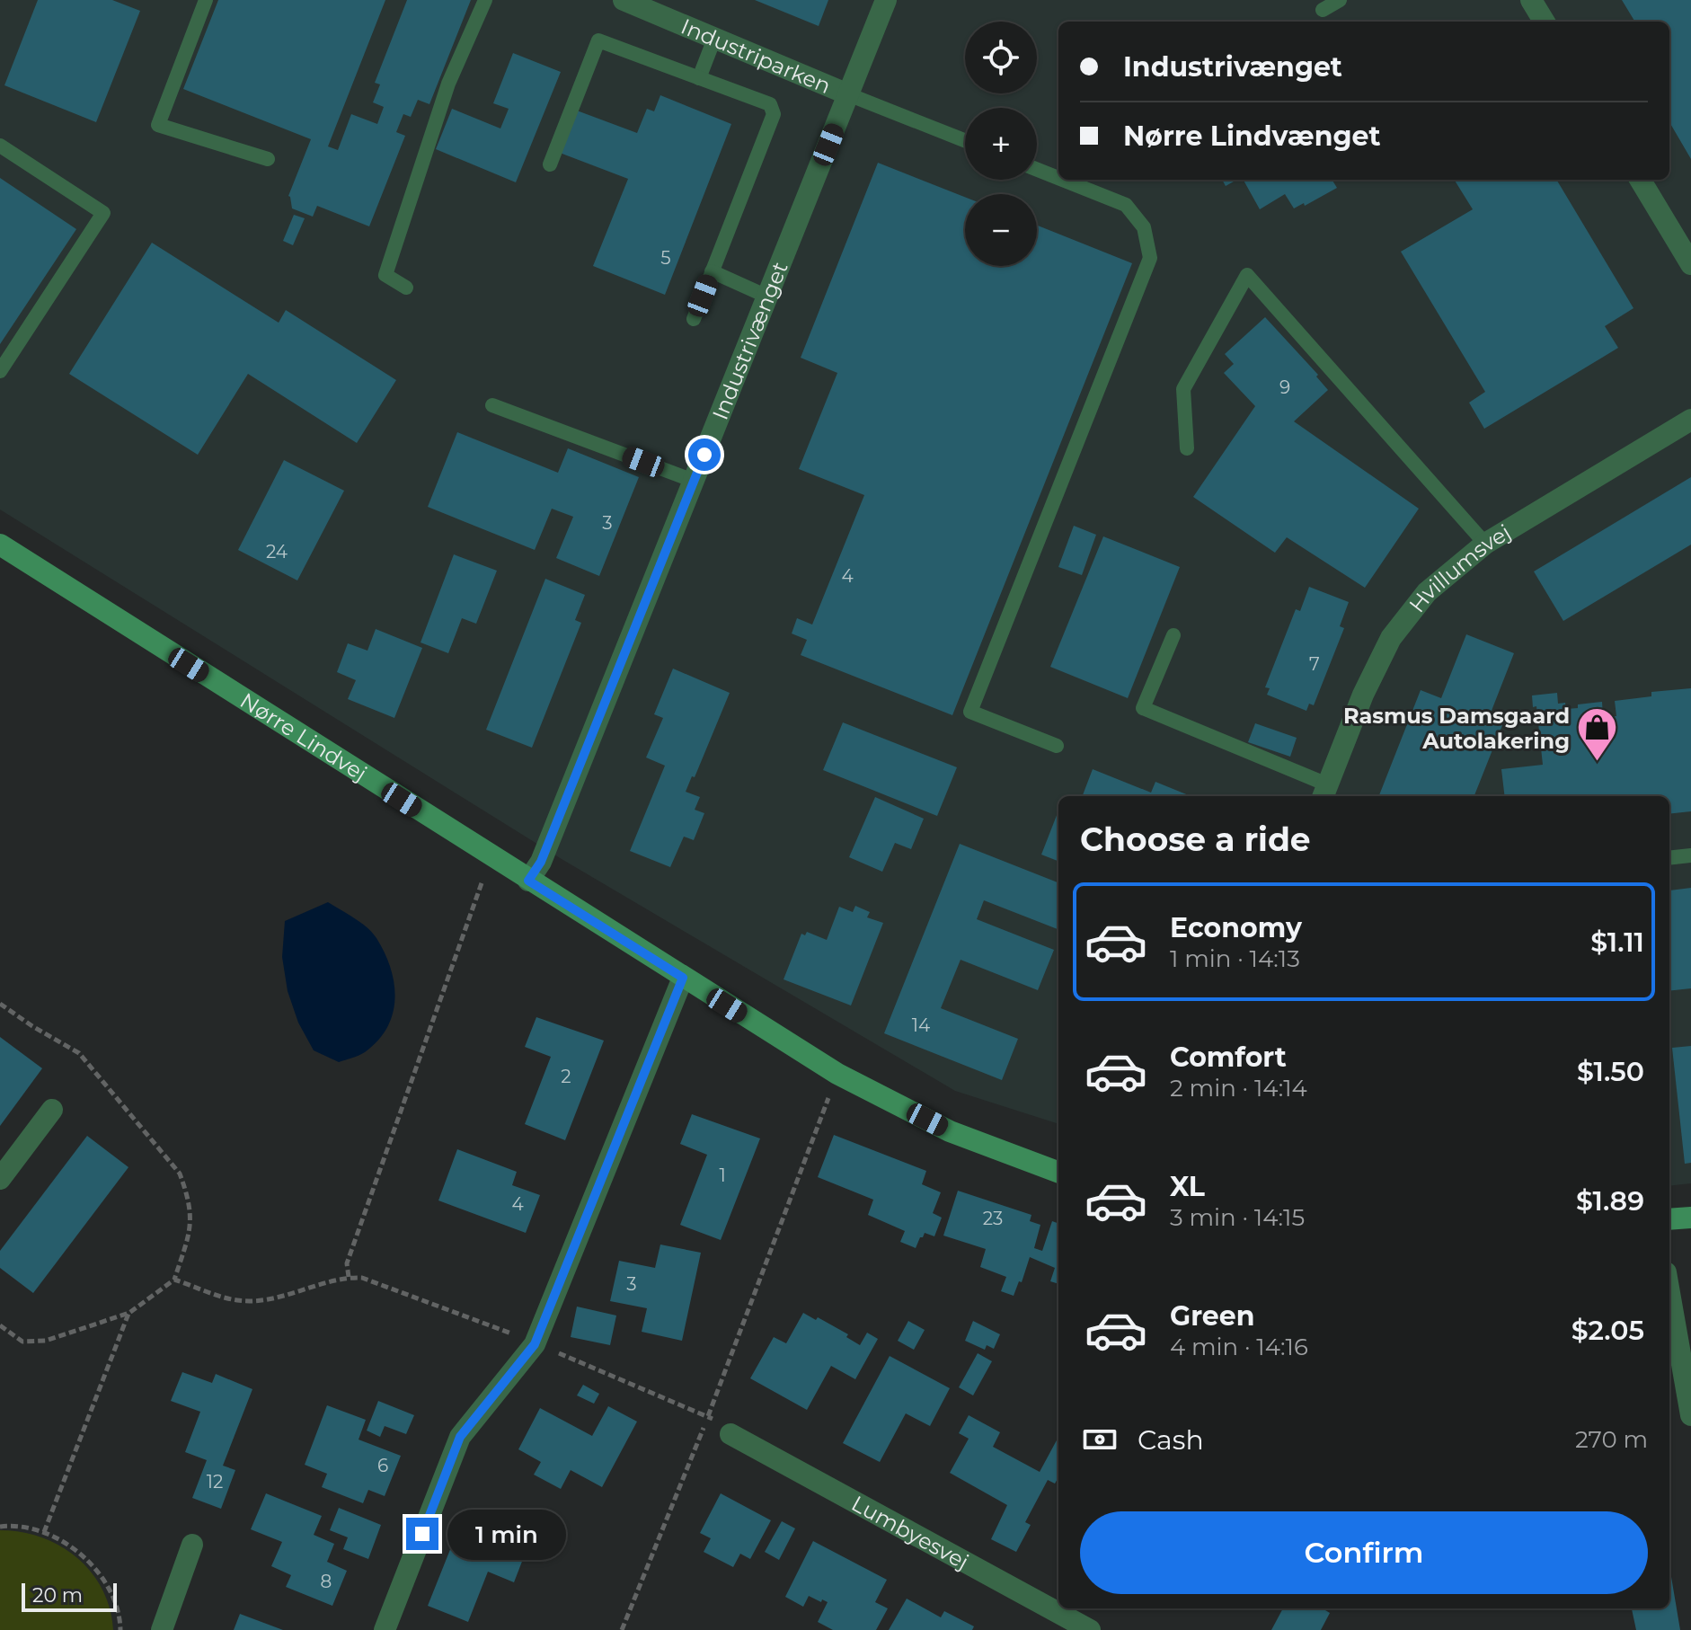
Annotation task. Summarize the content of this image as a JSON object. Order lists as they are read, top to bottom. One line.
{"streets":{"street":["Industriparken","Industrivænget","Hvillumsvej","Nørre Lindvej","Lumbyesvej"]},"crossings":[["Industriparken","Industrivænget"],["Industrivænget","Nørre Lindvej"]],"places":{"shop":["Rasmus Damsgaard Autolakering"]},"house_numbers":["5","9","3","24","4","7","14","2","1","4","23","3","6","12","8"],"scale_bar":"20 m","page":{"map_buttons":["+","−"],"banner":["Industrivænget","Nørre Lindvænget"],"heading":"Choose a ride","list":[{"name":"Economy","note":"1 min · 14:13","value":"$1.11"},{"name":"Comfort","note":"2 min · 14:14","value":"$1.50"},{"name":"XL","note":"3 min · 14:15","value":"$1.89"},{"name":"Green","note":"4 min · 14:16","value":"$2.05"}],"pay":["Cash","270 m"],"buttons":"Confirm","bubble":"1 min","scale":"20 m"}}
